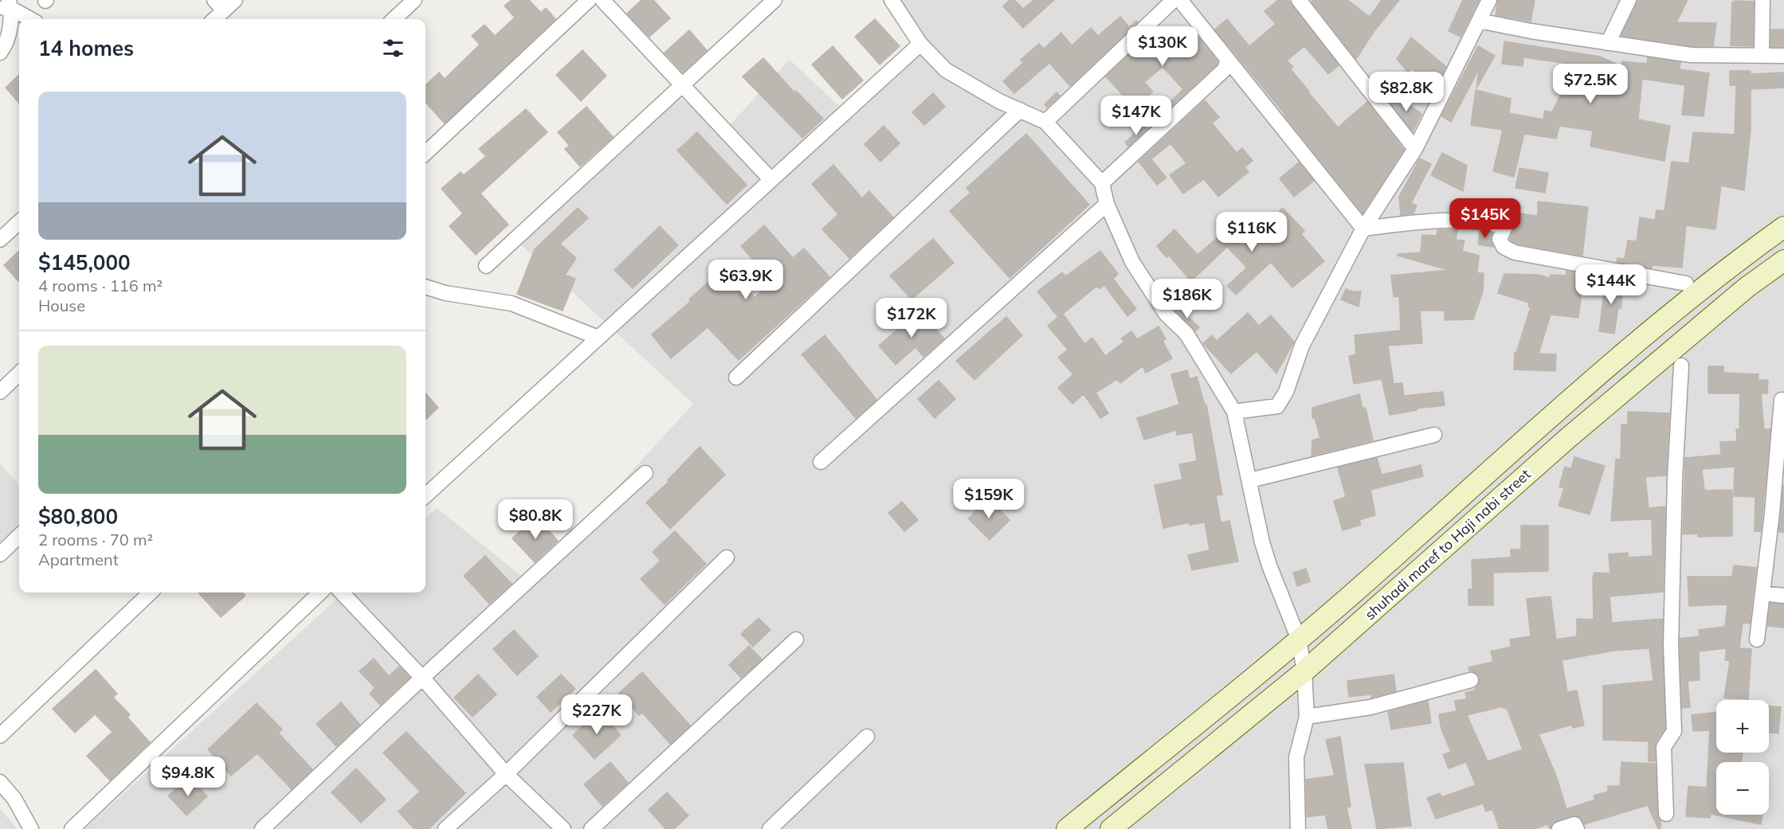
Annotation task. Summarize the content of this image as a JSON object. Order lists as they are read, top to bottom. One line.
{"streets":{"main road":["shuhadi maref to Haji nabi street"]},"page":{"heading":"14 homes","price":["$130K","$72.5K","$82.8K","$147K","$145K","$116K","$63.9K","$144K","$186K","$172K","$159K","$80.8K","$227K","$94.8K"],"list":[{"name":"$145,000","note":"4 rooms · 116 m² · House"},{"name":"$80,800","note":"2 rooms · 70 m² · Apartment"}],"map_buttons":["+","−"]}}
